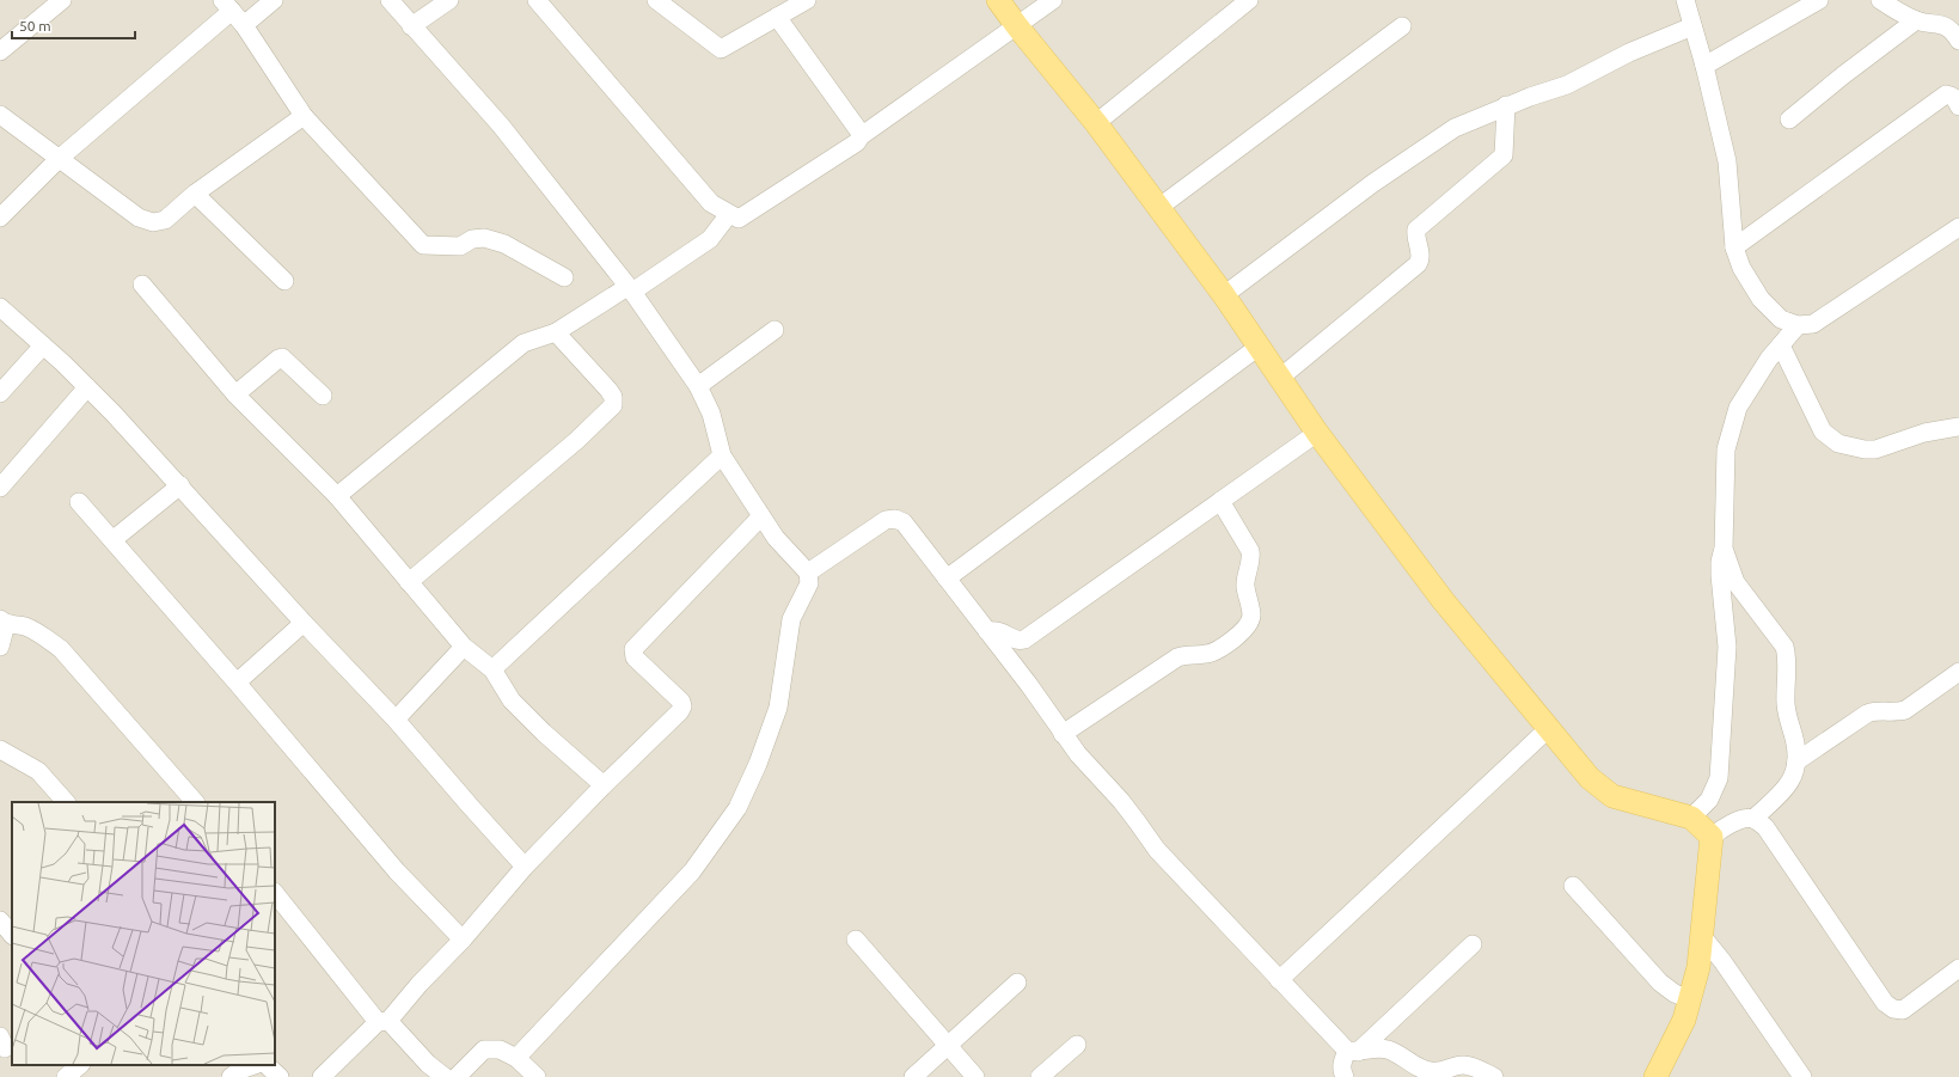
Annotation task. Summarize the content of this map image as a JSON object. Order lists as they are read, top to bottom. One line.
{"scale_bar":"50 m"}
